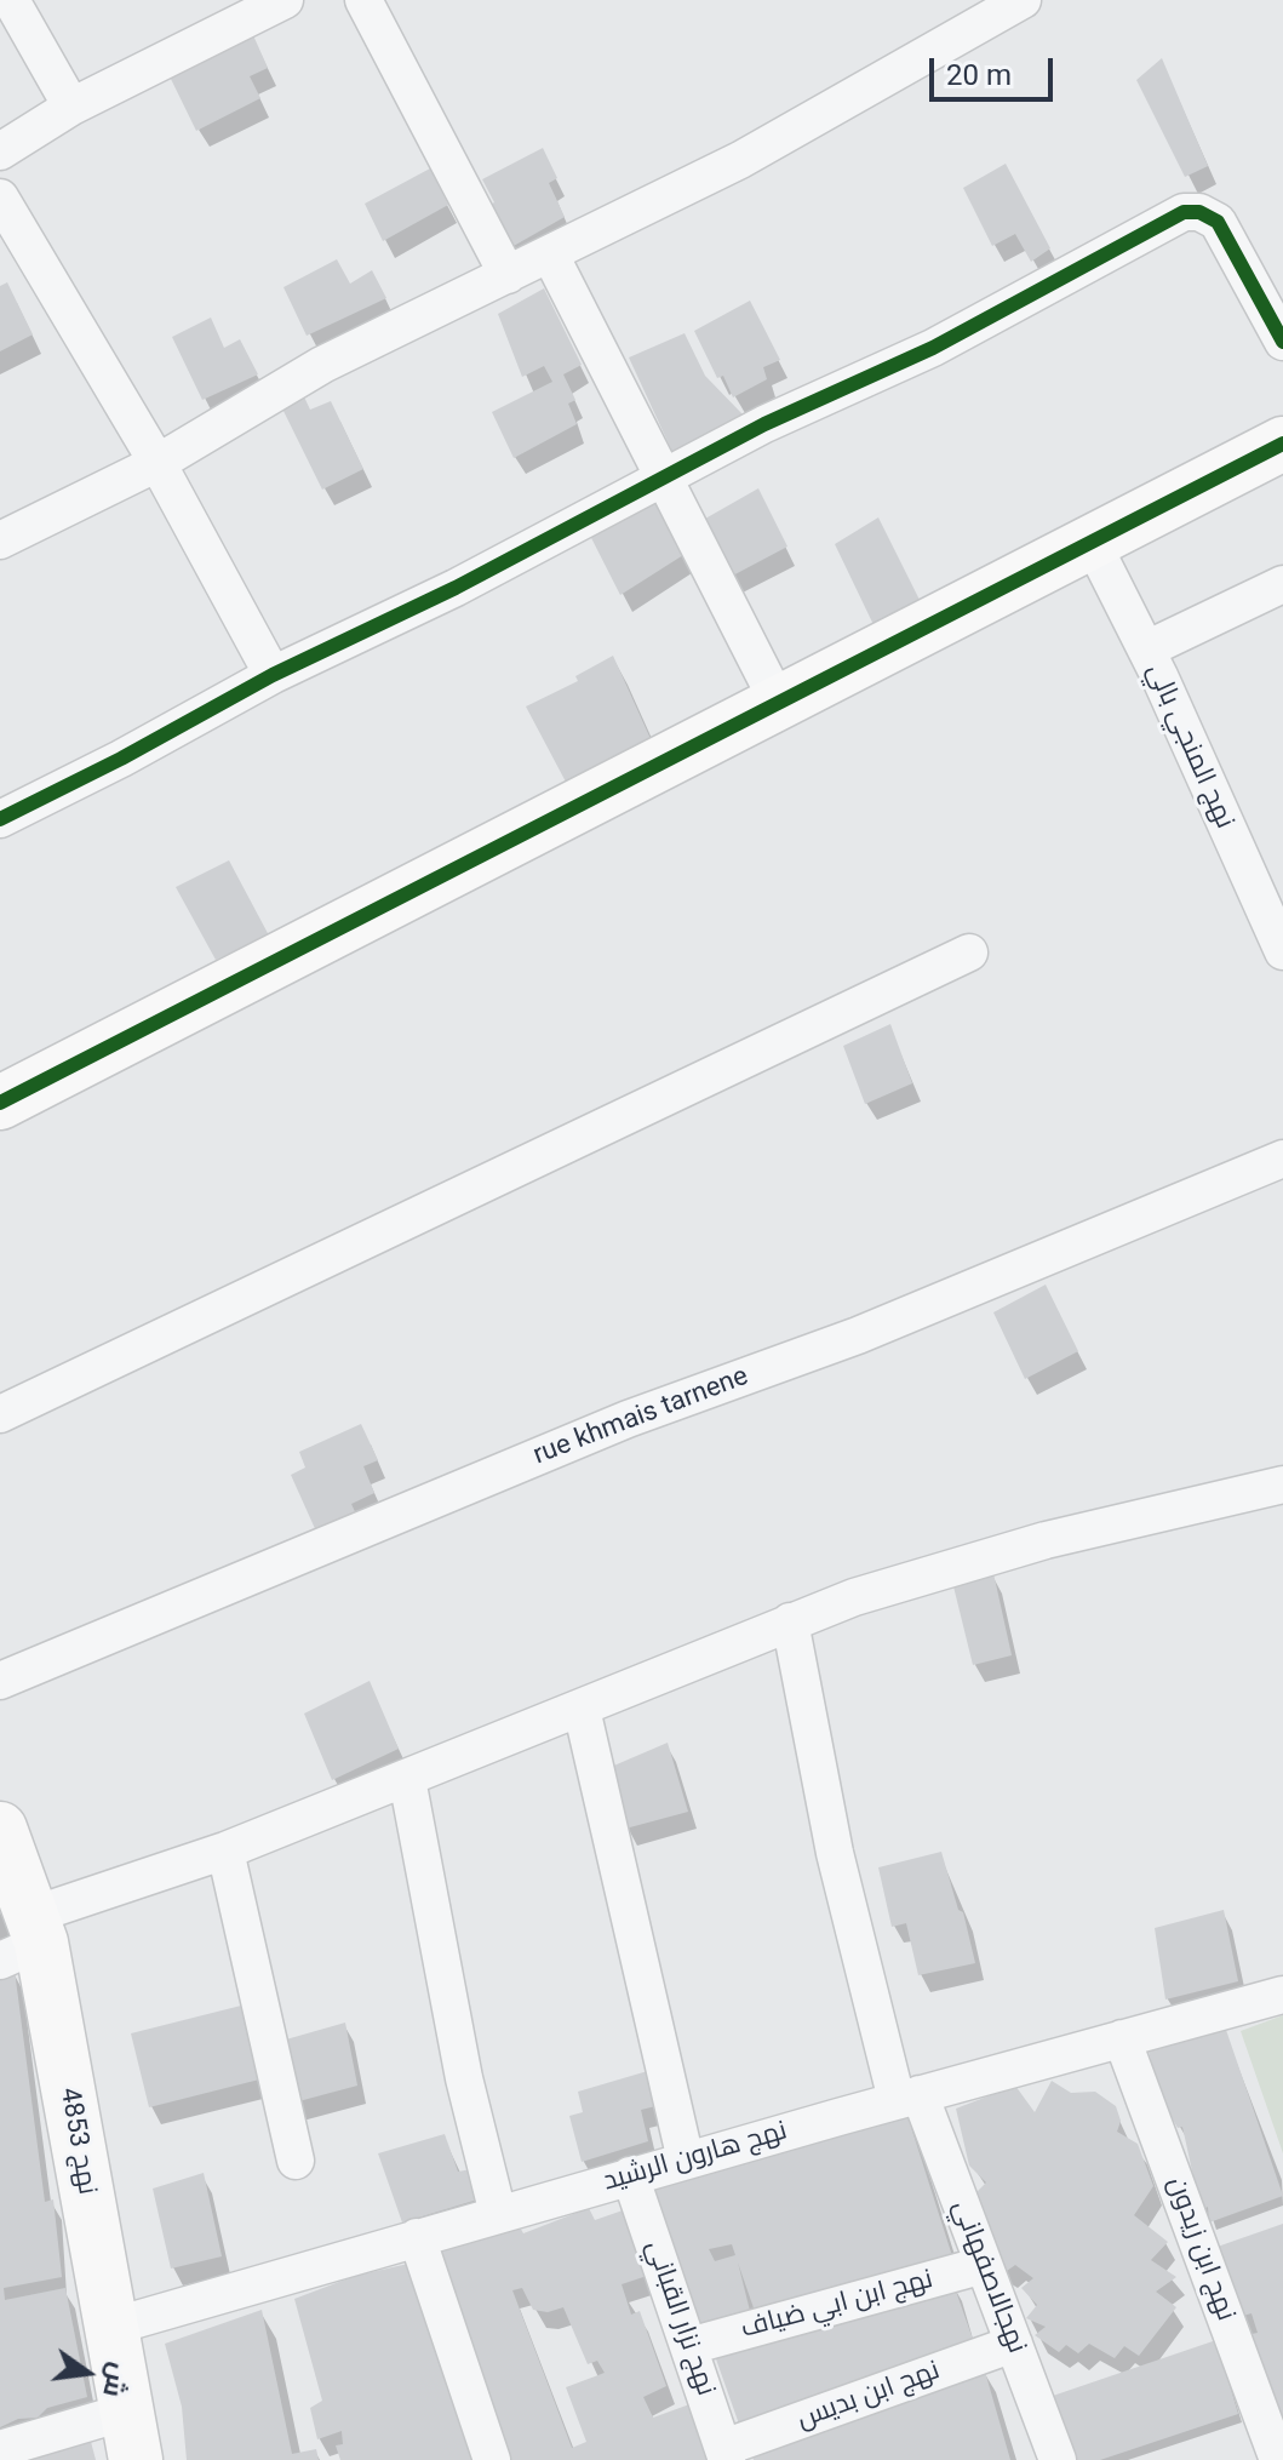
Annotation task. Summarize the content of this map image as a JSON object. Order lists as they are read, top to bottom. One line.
{"streets":{"street":["نهج المنجي بالي","rue khmais tarnene","نهج 4853","نهج هارون الرشيد","نهج ابن زيدون","نهجالاصفهاني","نهج ابن ابي ضياف","نهج نزار القباني","نهج ابن بديس"]},"crossings":[["نهج 4853","نهج هارون الرشيد"],["نهج هارون الرشيد","نهج ابن زيدون"],["نهج هارون الرشيد","نهجالاصفهاني"],["نهج هارون الرشيد","نهج نزار القباني"],["نهجالاصفهاني","نهج ابن ابي ضياف"],["نهجالاصفهاني","نهج ابن بديس"],["نهج ابن ابي ضياف","نهج نزار القباني"],["نهج نزار القباني","نهج ابن بديس"]],"scale_bar":"20 m","north":"right"}
